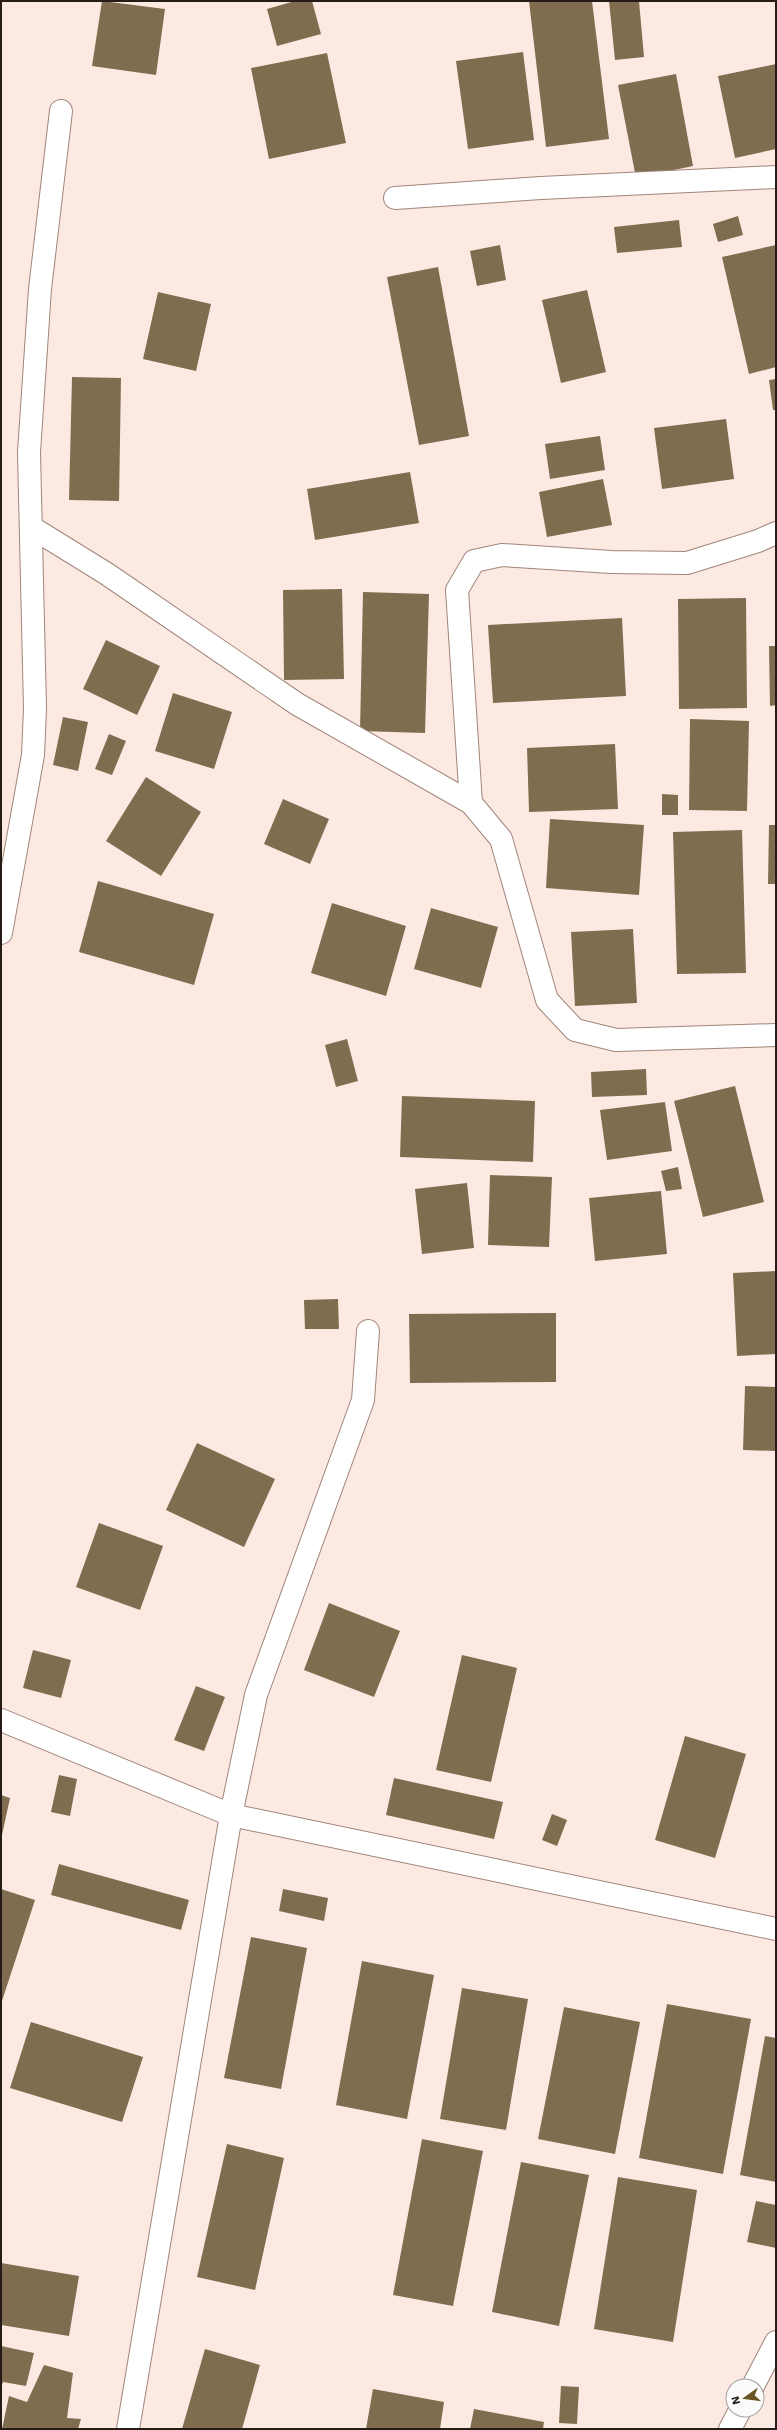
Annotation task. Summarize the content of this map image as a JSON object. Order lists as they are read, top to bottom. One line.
{"north":"left"}
